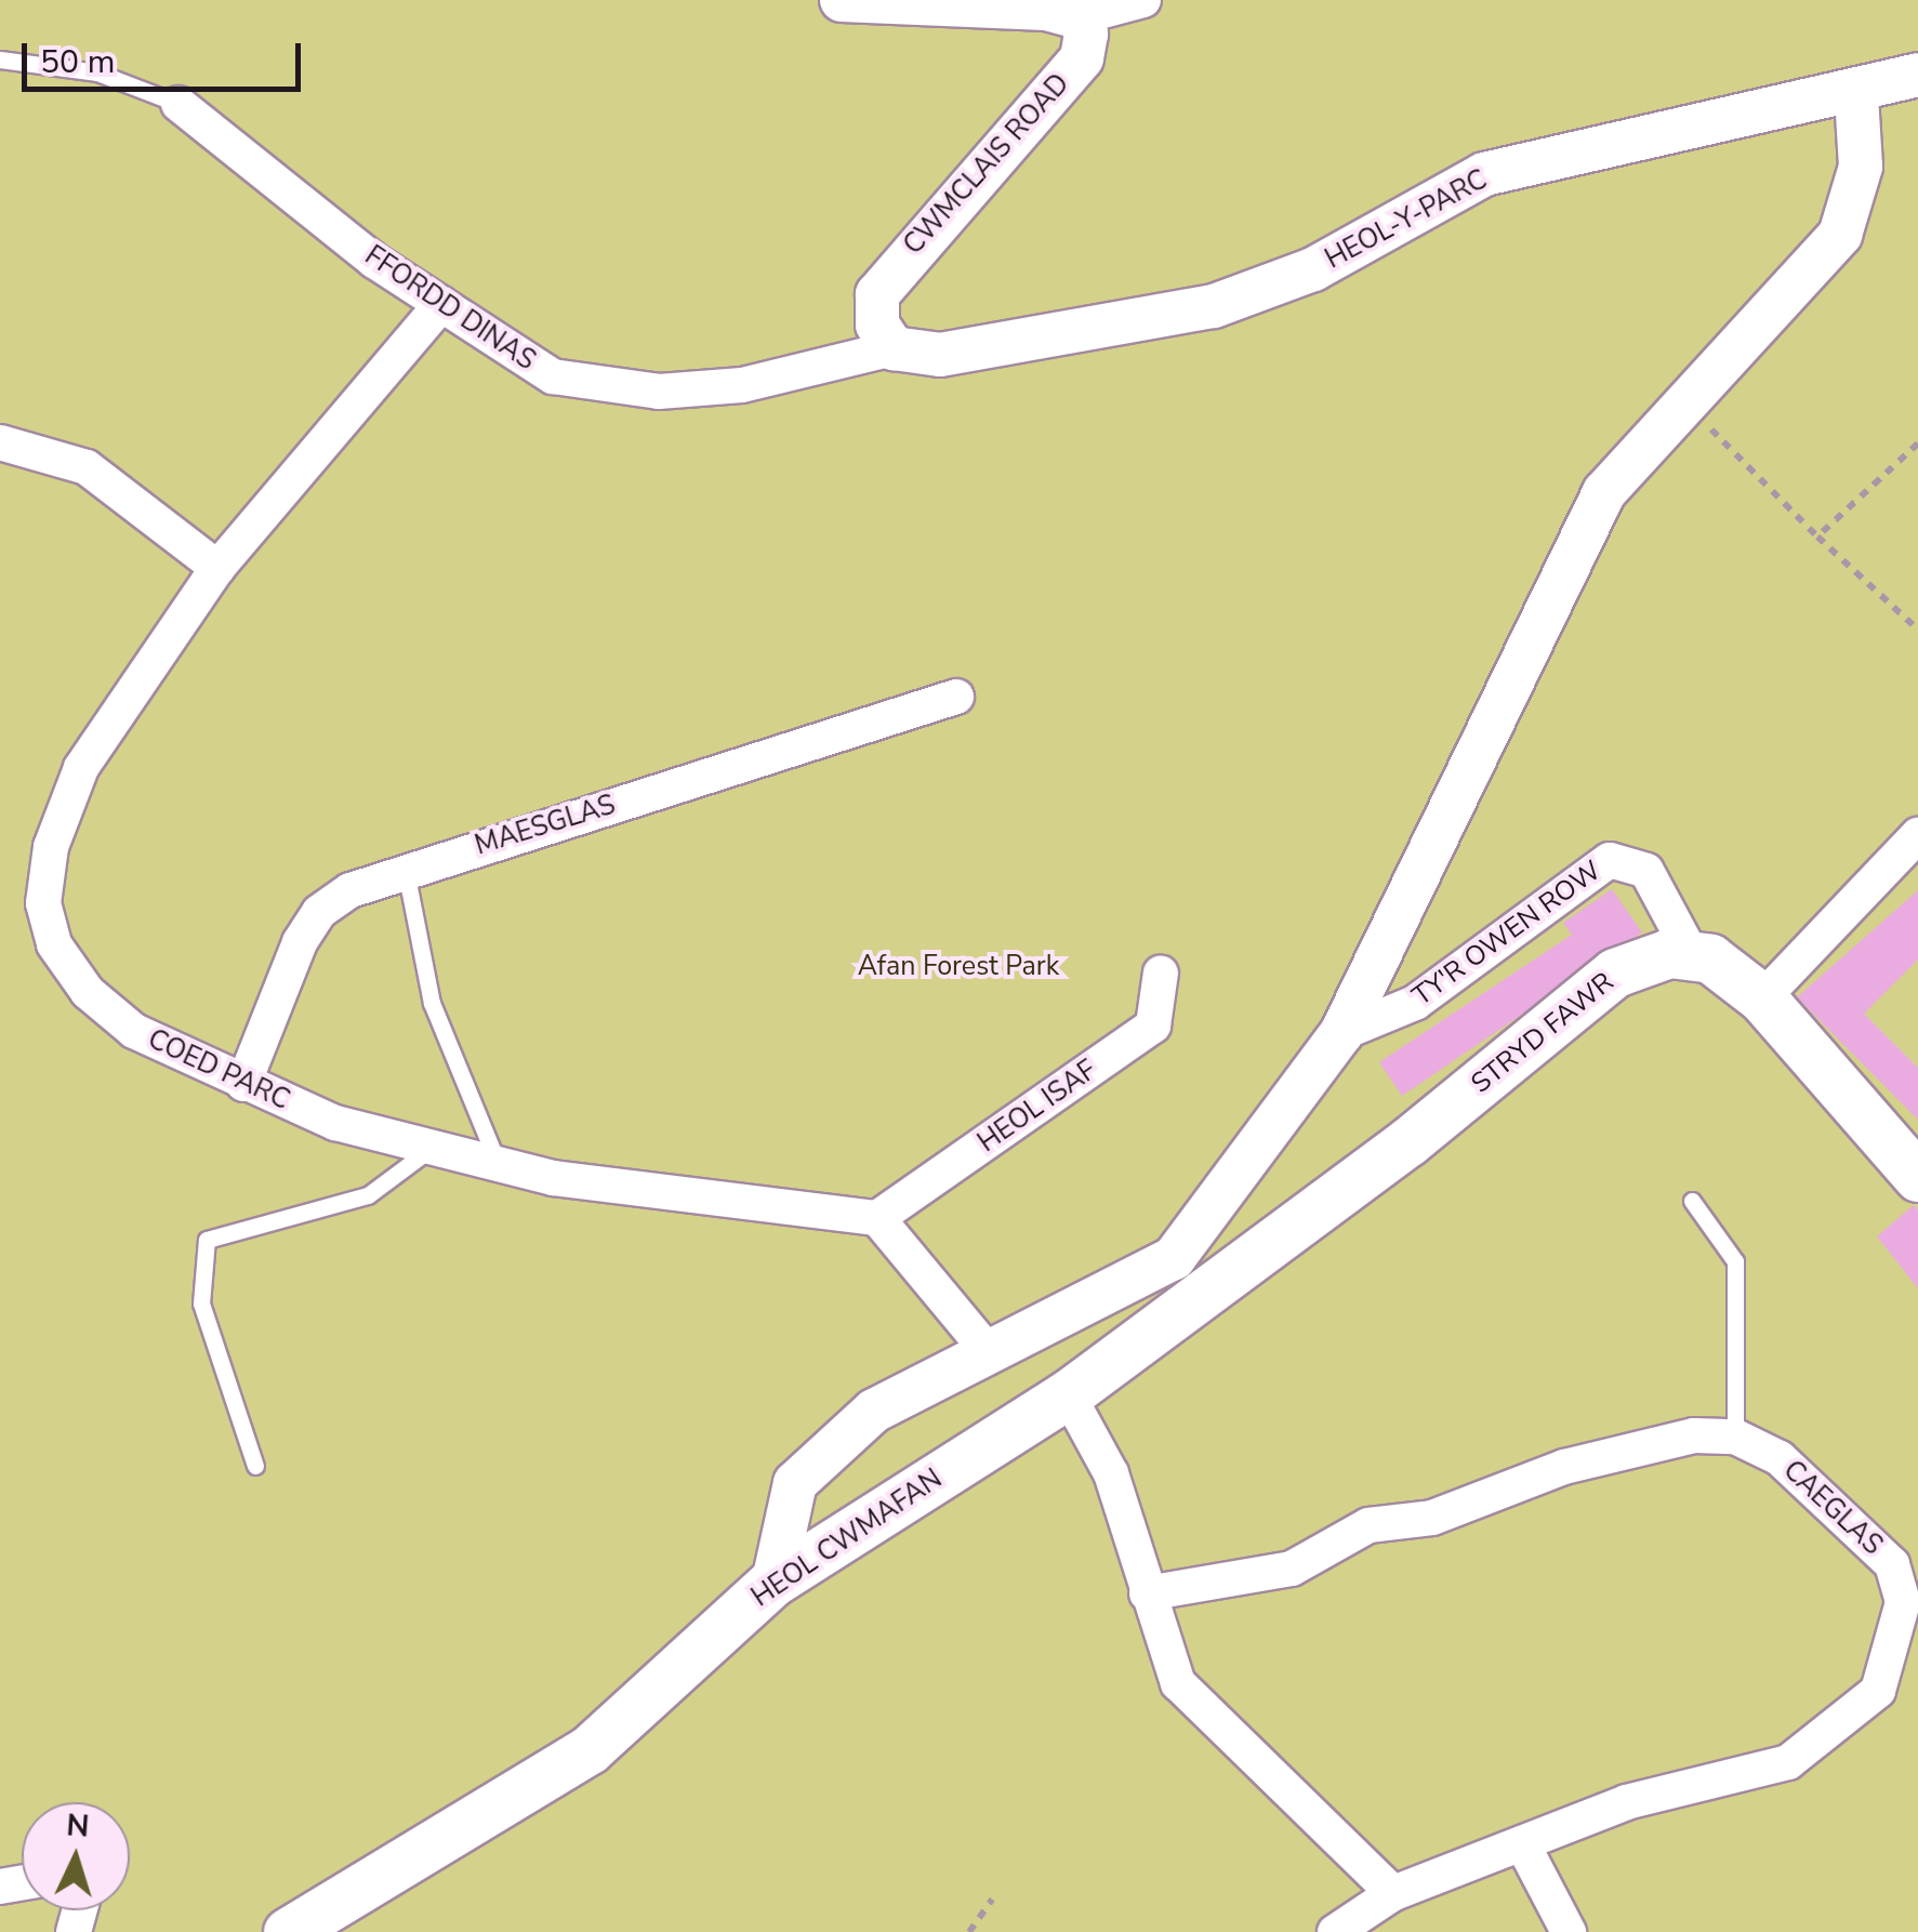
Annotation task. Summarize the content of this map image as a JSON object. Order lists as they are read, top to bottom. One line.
{"streets":{"main road":["STRYD FAWR","HEOL CWMAFAN"],"street":["CWMCLAIS ROAD","HEOL-Y-PARC","FFORDD DINAS","MAESGLAS","TY'R OWEN ROW","COED PARC","HEOL ISAF","CAEGLAS"]},"crossings":[["CWMCLAIS ROAD","HEOL-Y-PARC"],["CWMCLAIS ROAD","FFORDD DINAS"],["HEOL-Y-PARC","FFORDD DINAS"],["FFORDD DINAS","COED PARC"],["MAESGLAS","COED PARC"],["TY'R OWEN ROW","STRYD FAWR"],["STRYD FAWR","HEOL CWMAFAN"],["COED PARC","HEOL ISAF"]],"parks":["Afan Forest Park"],"scale_bar":"50 m","north":"top"}
